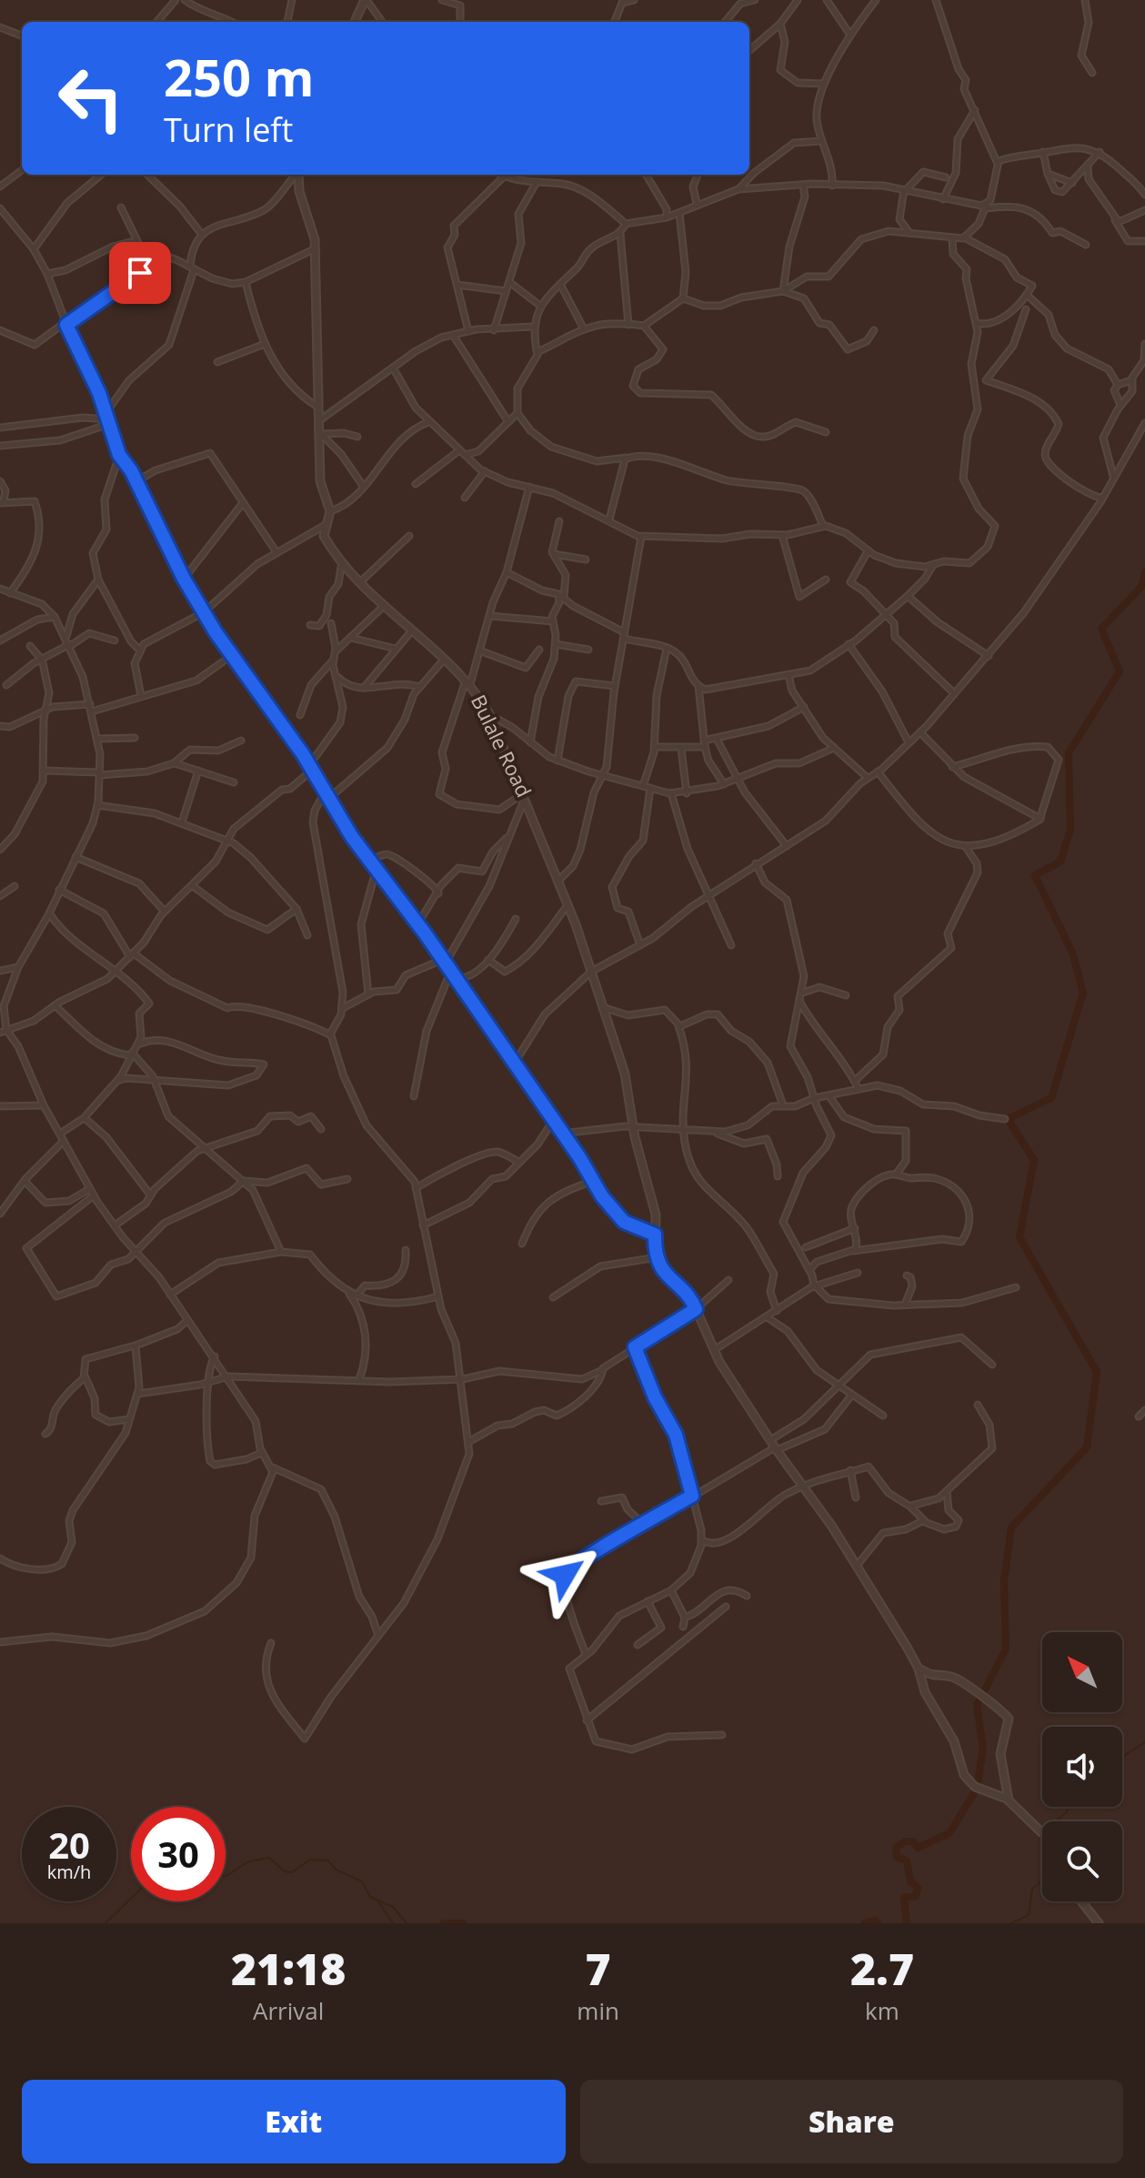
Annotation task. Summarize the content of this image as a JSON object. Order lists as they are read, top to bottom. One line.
{"streets":{"street":["Bulale Road"]},"north":"top left","page":{"turn":["250 m","Turn left"],"speed":"20 km/h","limit":"30","eta":["21:18","Arrival","7","min","2.7","km"],"buttons":["Exit","Share"]}}
